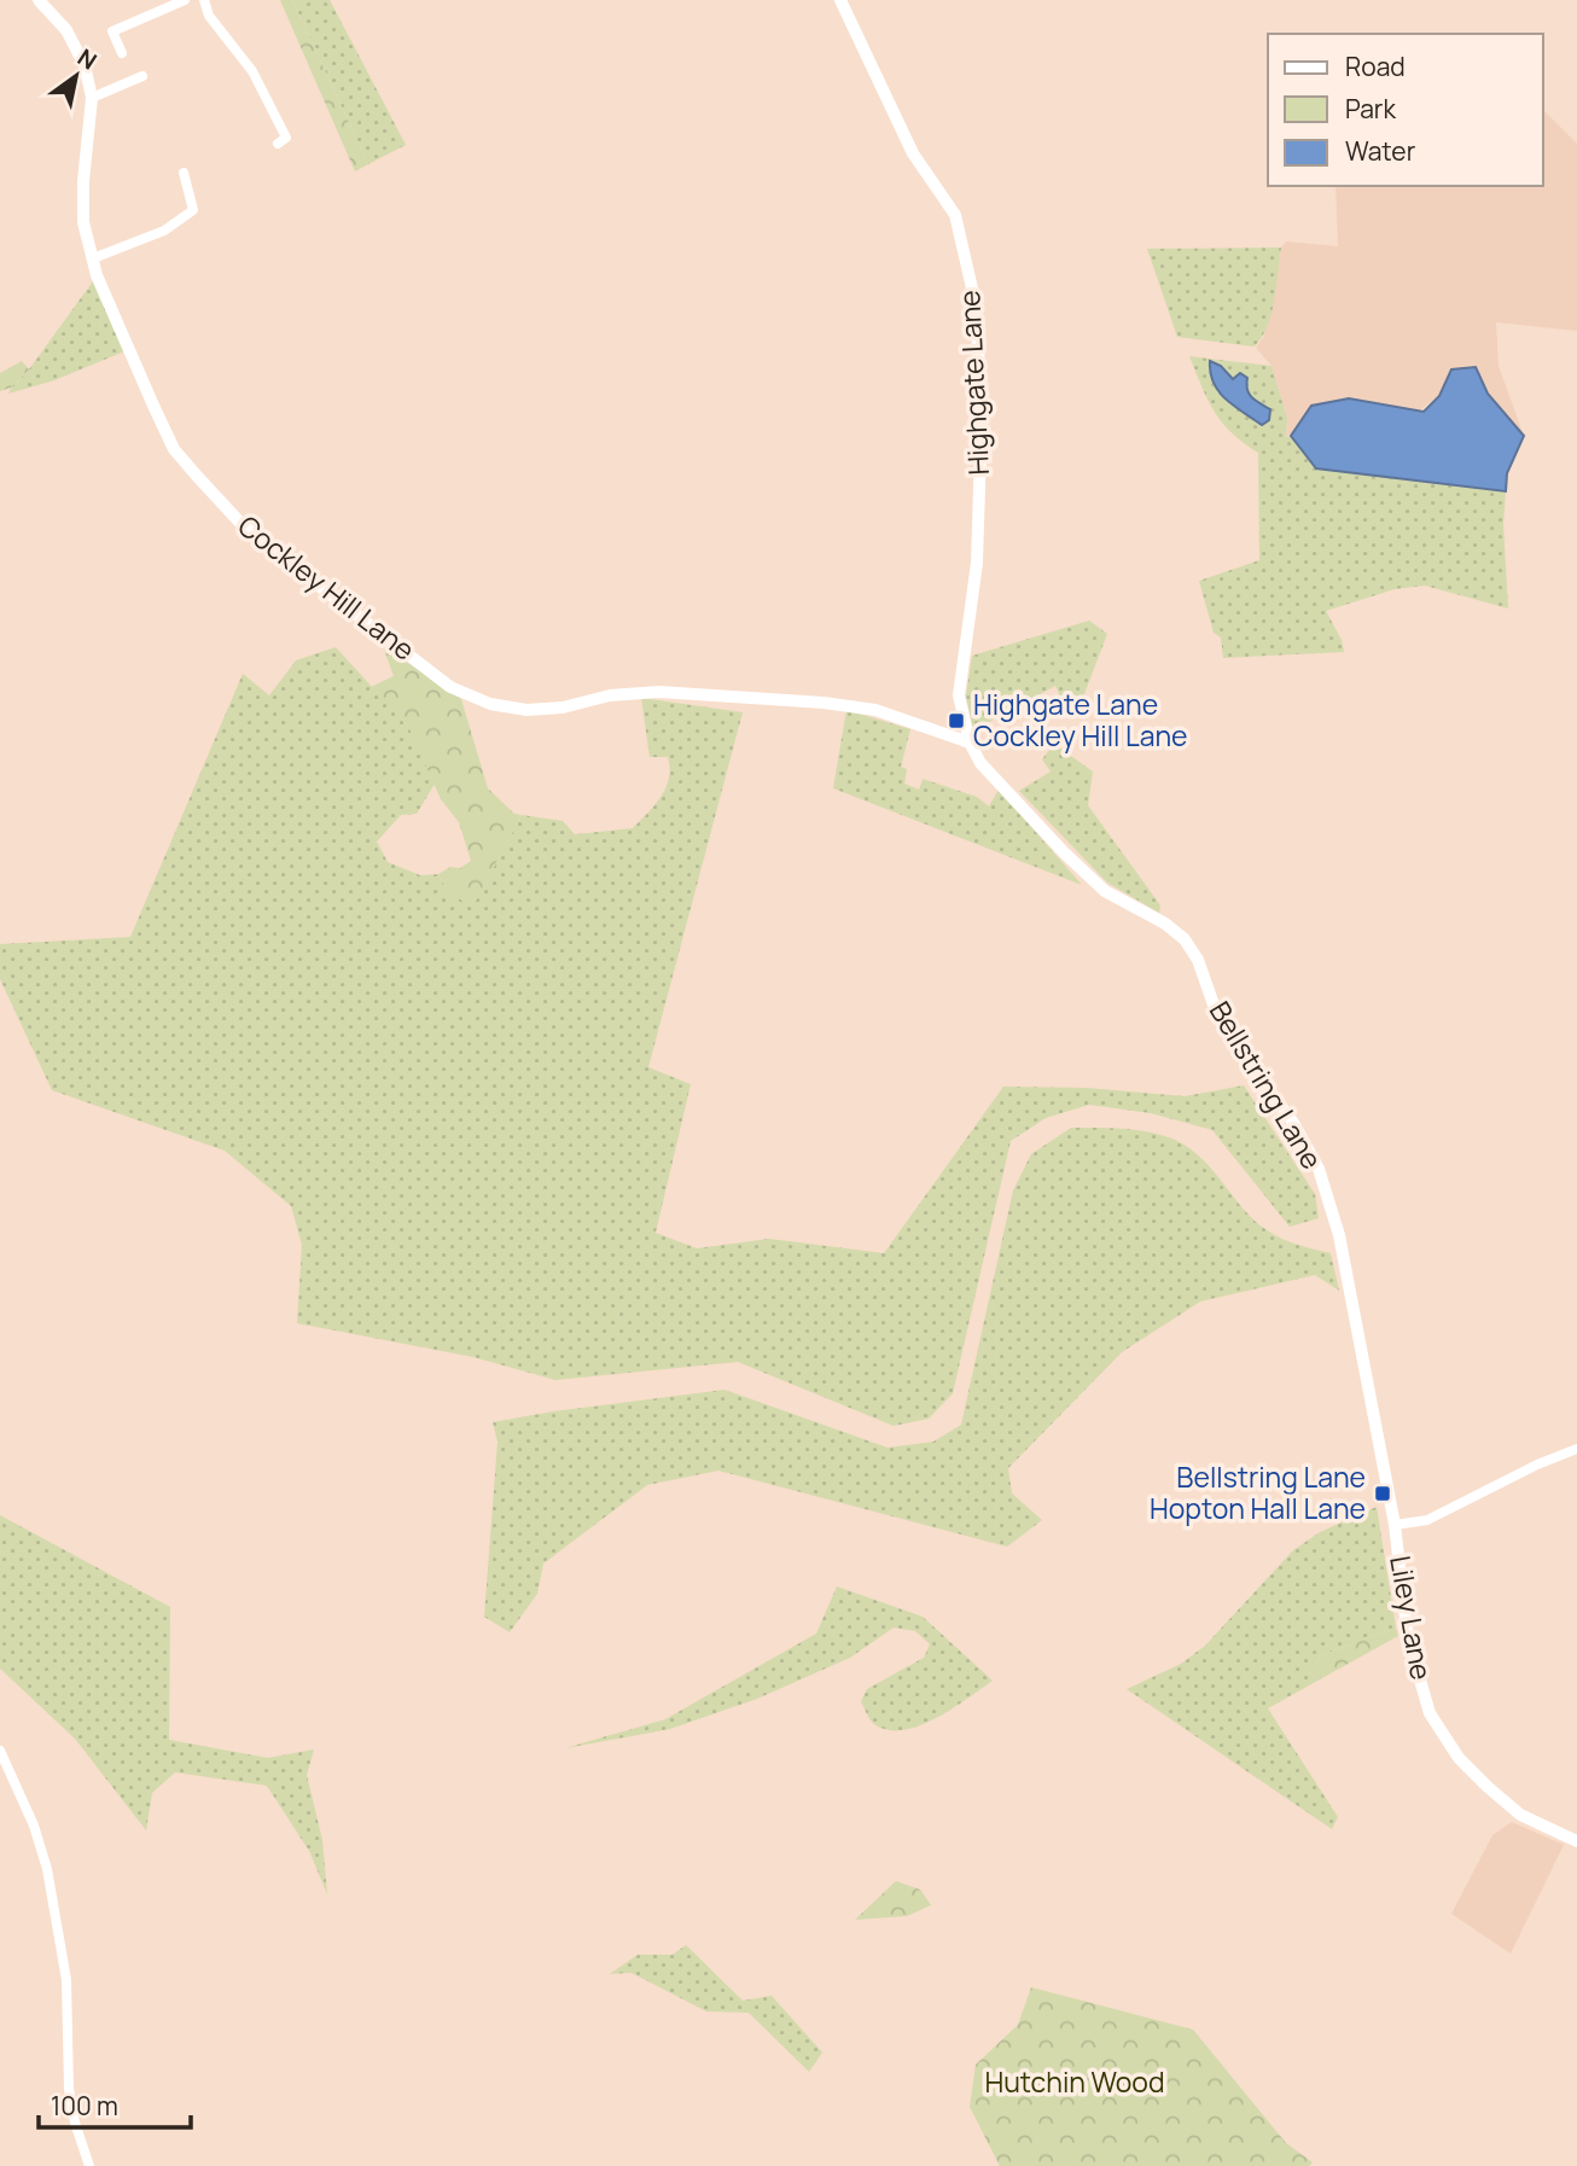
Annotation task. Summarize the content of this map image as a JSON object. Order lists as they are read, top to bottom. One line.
{"streets":{"main road":["Highgate Lane","Cockley Hill Lane","Bellstring Lane","Liley Lane"]},"crossings":[["Highgate Lane","Cockley Hill Lane"],["Highgate Lane","Bellstring Lane"],["Cockley Hill Lane","Bellstring Lane"],["Bellstring Lane","Liley Lane"]],"parks":["Hutchin Wood"],"places":{"transit":["Highgate Lane Cockley Hill Lane","Bellstring Lane Hopton Hall Lane"]},"legend":["Road","Park","Water"],"scale_bar":"100 m","north":"top right"}
